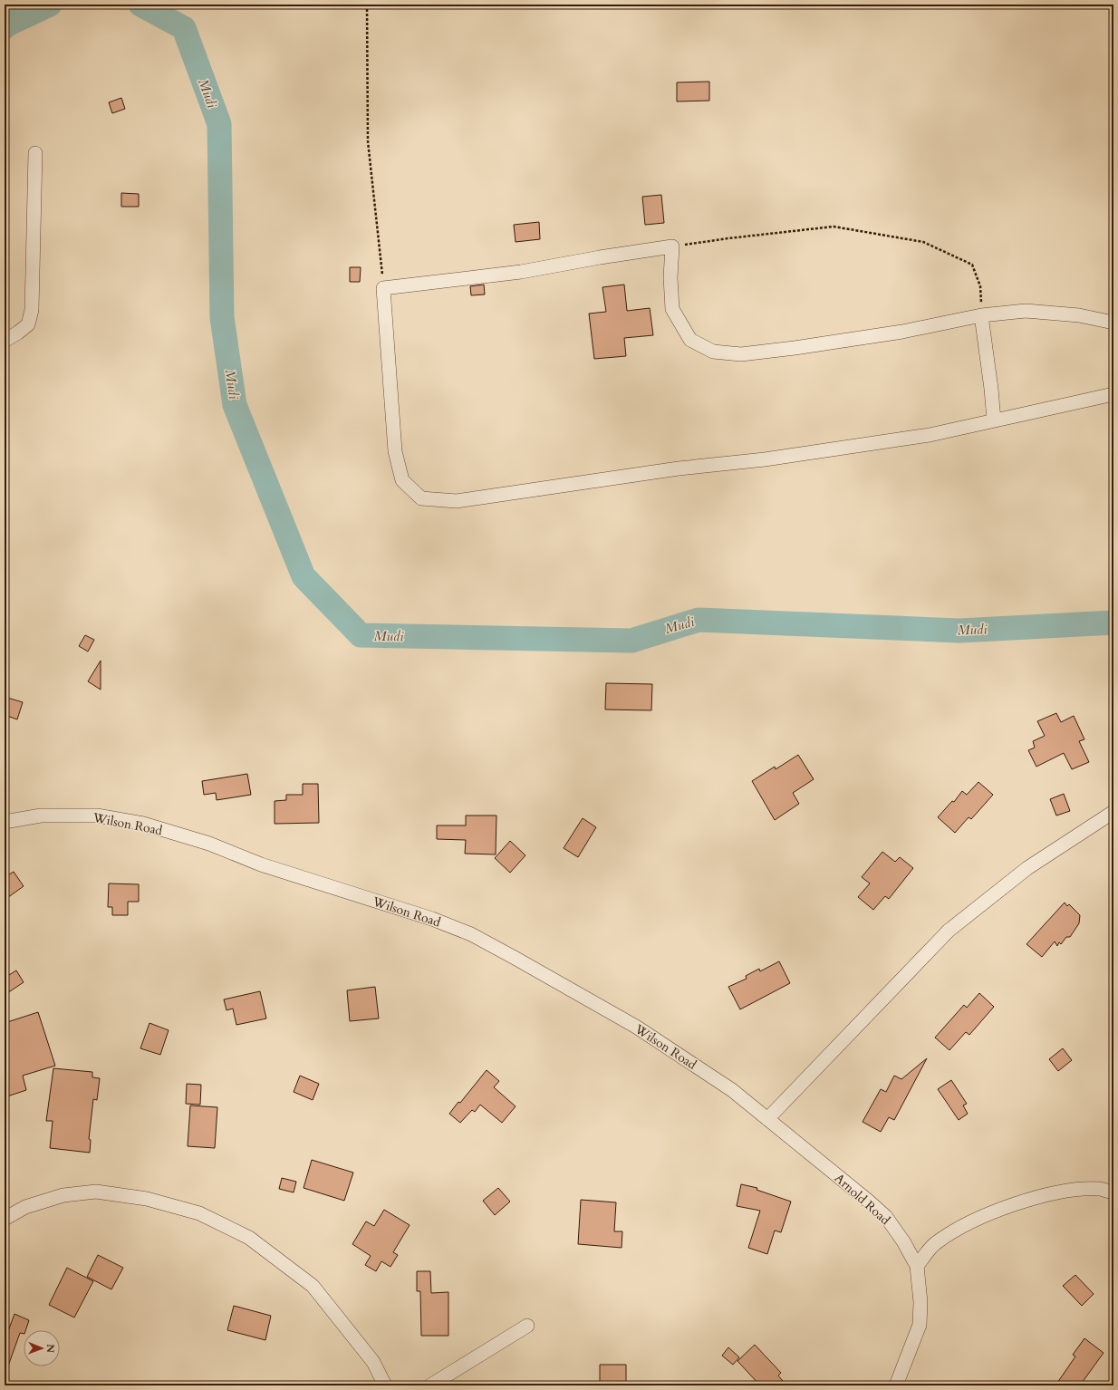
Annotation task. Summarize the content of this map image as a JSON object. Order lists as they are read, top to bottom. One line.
{"streets":{"street":["Wilson Road","Arnold Road"]},"crossings":[["Wilson Road","Arnold Road"]],"water":["Mudi"],"north":"right"}
